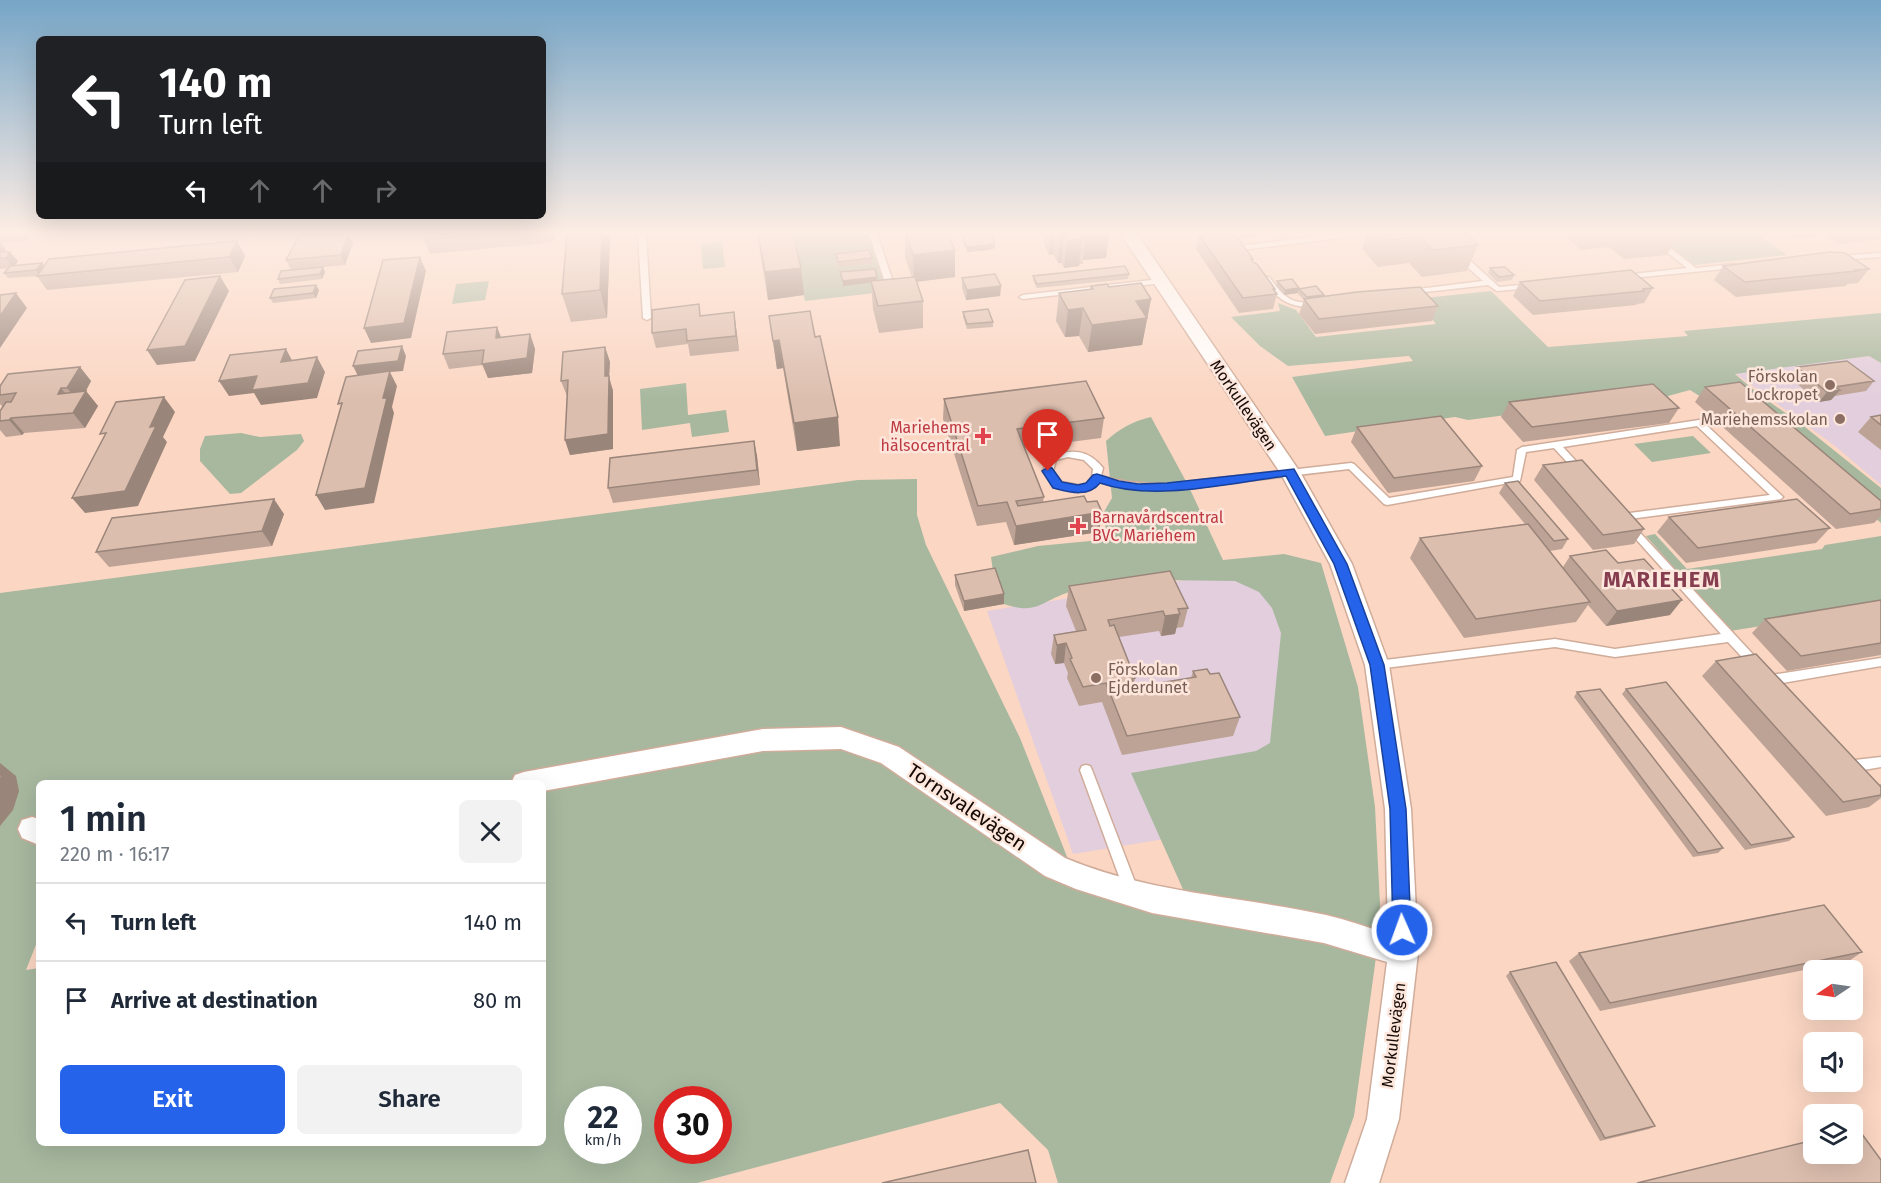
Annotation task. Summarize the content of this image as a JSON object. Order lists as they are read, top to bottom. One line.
{"streets":{"street":["Morkullevägen","Tornsvalevägen"]},"crossings":[["Morkullevägen","Tornsvalevägen"]],"districts":["MARIEHEM"],"places":{"other":["Förskolan Lockropet","Mariehemsskolan","Förskolan Ejderdunet"],"health":["Mariehems hälsocentral","Barnavårdscentral BVC Mariehem"]},"north":"left","page":{"turn":["140 m","Turn left"],"heading":["1 min","220 m · 16:17"],"list":[{"name":"Turn left","value":"140 m"},{"name":"Arrive at destination","value":"80 m"}],"buttons":["Exit","Share"],"speed":"22 km/h","limit":"30"}}
